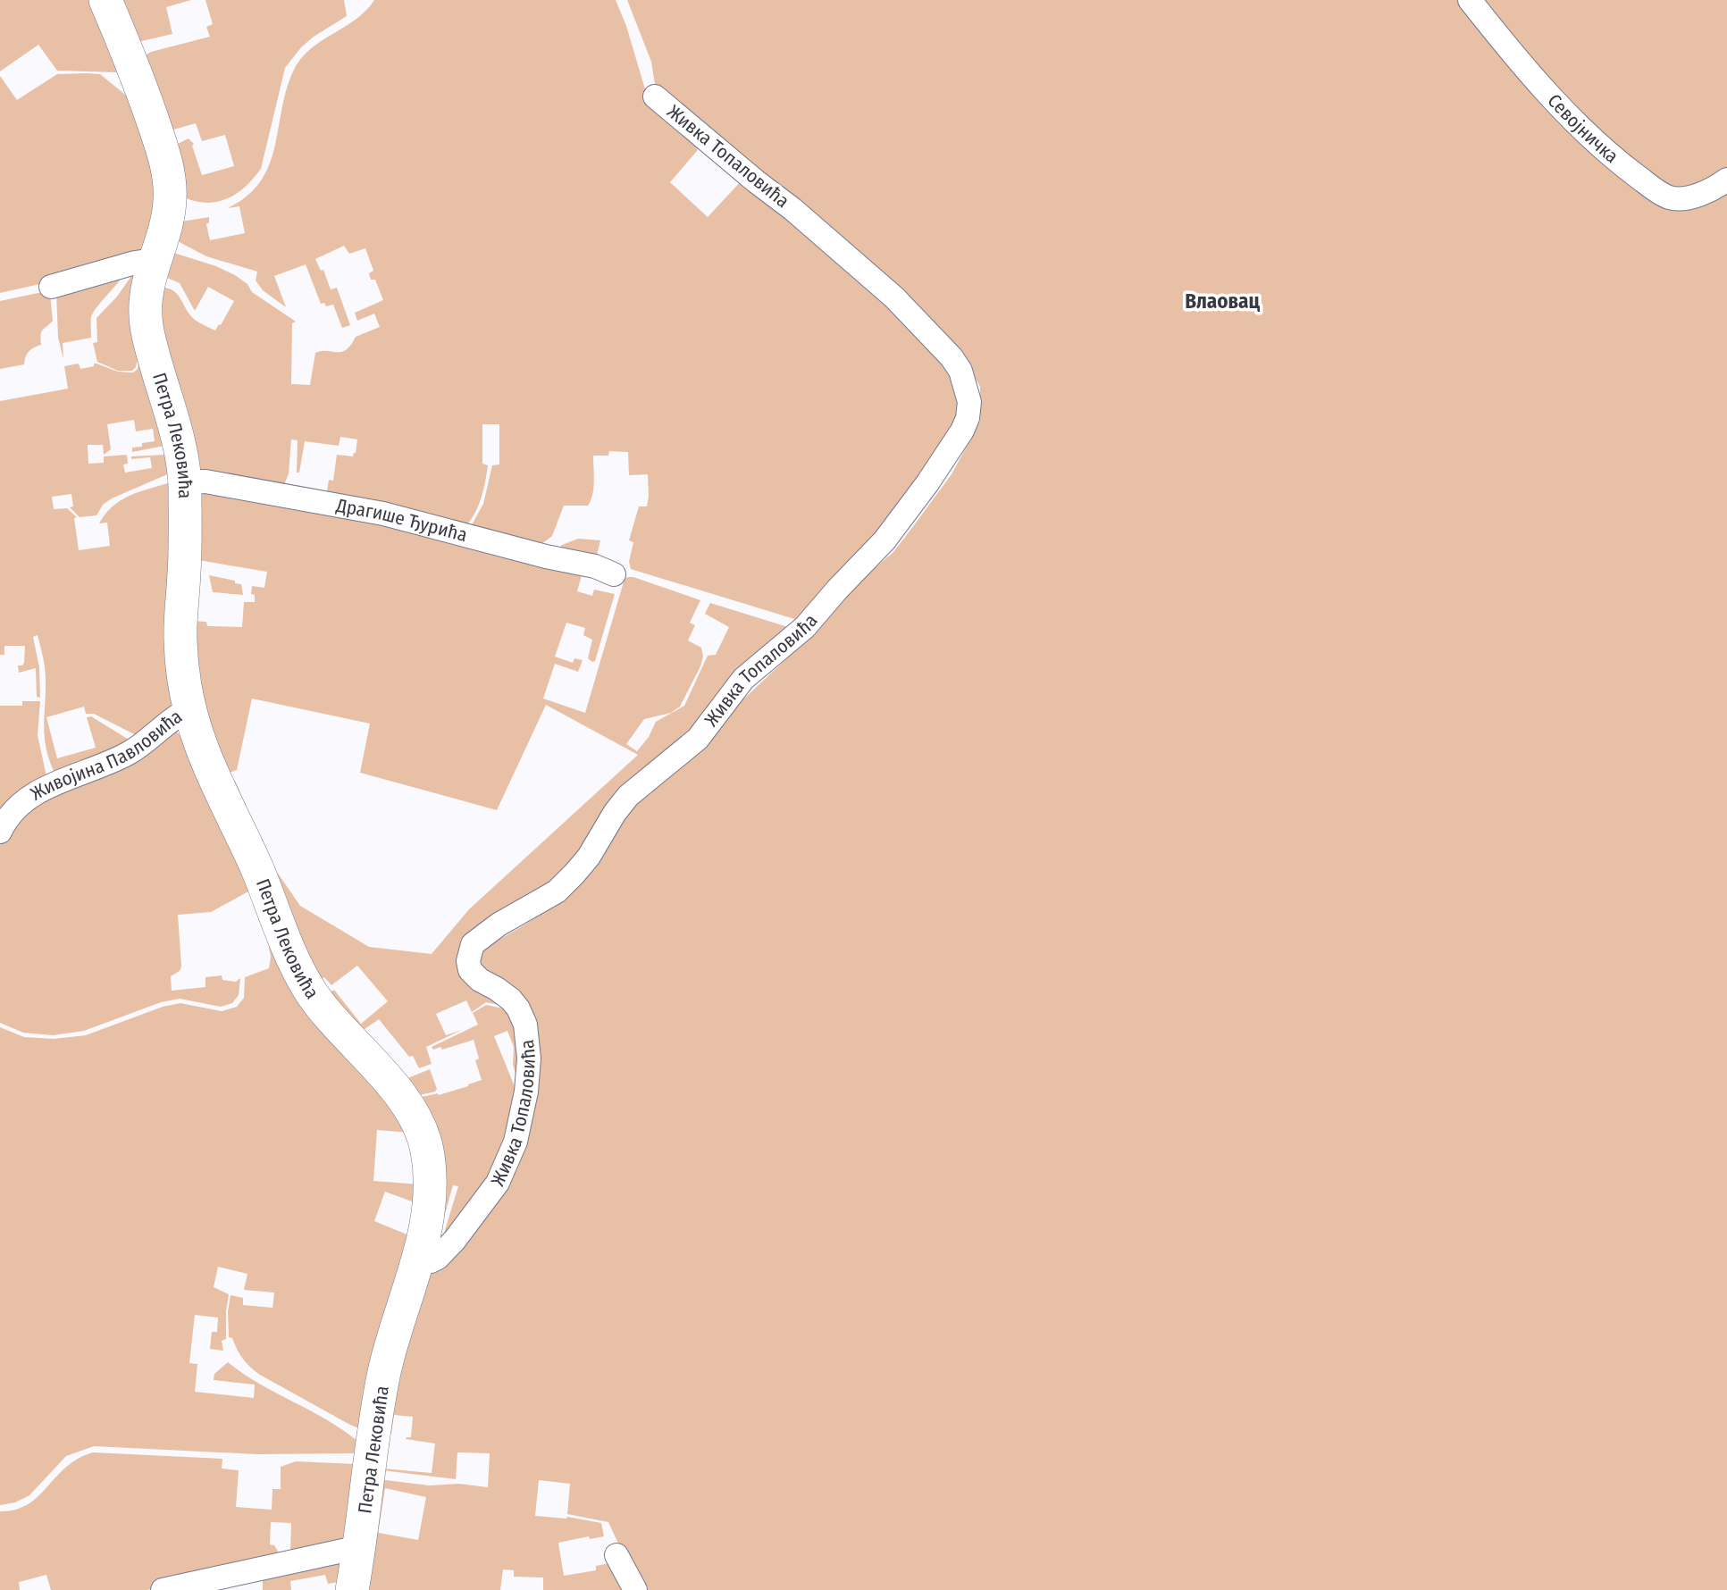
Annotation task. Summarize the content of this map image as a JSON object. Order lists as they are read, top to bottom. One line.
{"streets":{"street":["Севојничка","Живка Топаловића","Петра Лековића","Драгише Ђурића","Живојина Павловића"]},"crossings":[["Живка Топаловића","Петра Лековића"],["Петра Лековића","Драгише Ђурића"],["Петра Лековића","Живојина Павловића"]],"districts":["Влаовац"]}
